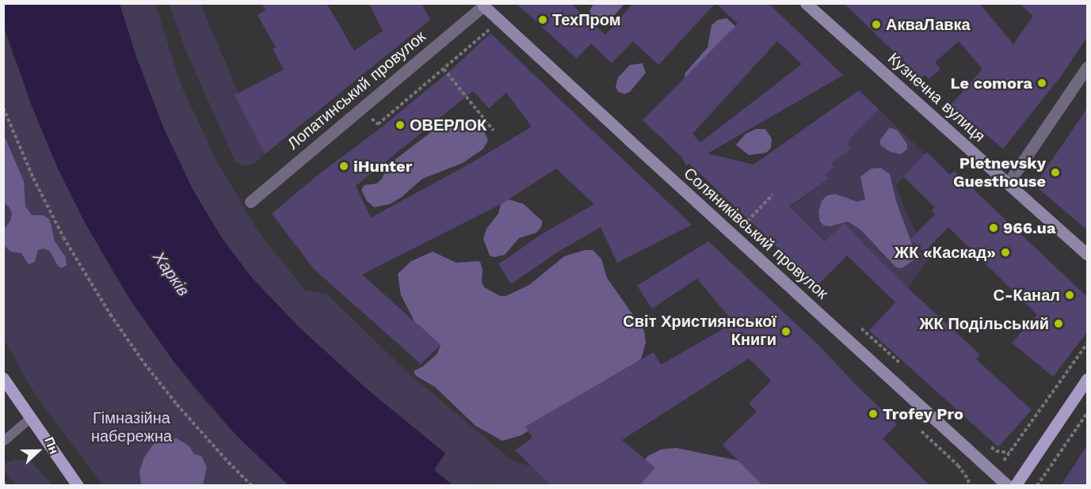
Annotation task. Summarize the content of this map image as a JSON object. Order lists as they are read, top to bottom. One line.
{"streets":{"street":["Лопатинський провулок","Кузнечна вулиця","Соляниківський провулок"]},"crossings":[["Лопатинський провулок","Соляниківський провулок"]],"water":["Харків"],"parks":["Гімназійна набережна"],"places":["ТехПром","АкваЛавка","Le comora","ОВЕРЛОК","iHunter","Pletnevsky Guesthouse","966.ua","ЖК «Каскад»","С-Канал","ЖК Подільський","Світ Християнської Книги","Trofey Pro"],"north":"right"}
